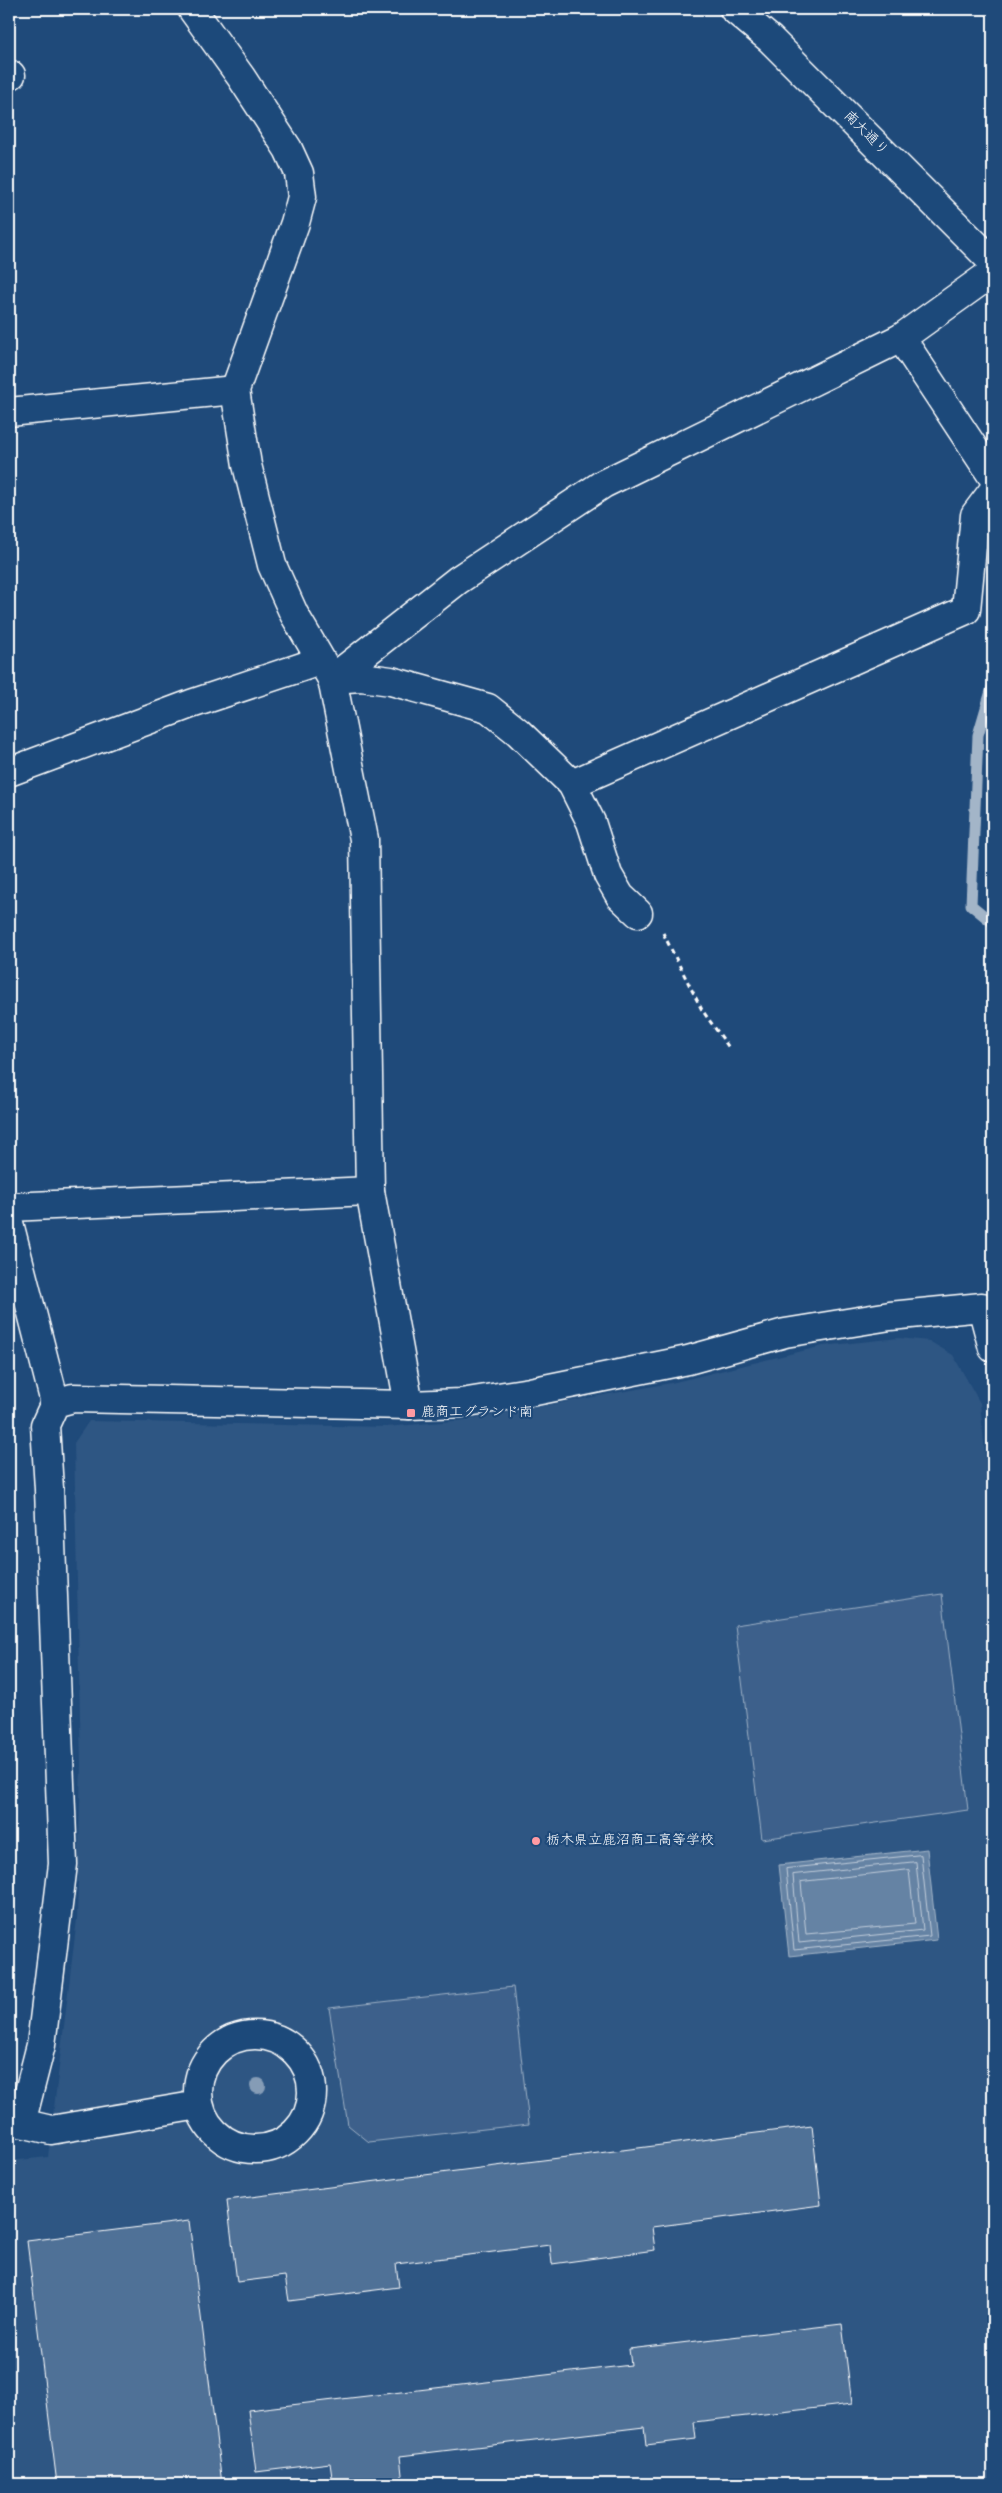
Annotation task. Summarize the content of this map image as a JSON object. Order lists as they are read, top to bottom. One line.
{"streets":{"street":["南大通り"]},"places":{"transit":["鹿商工グランド南"],"other":["栃木県立鹿沼商工高等学校"]}}
